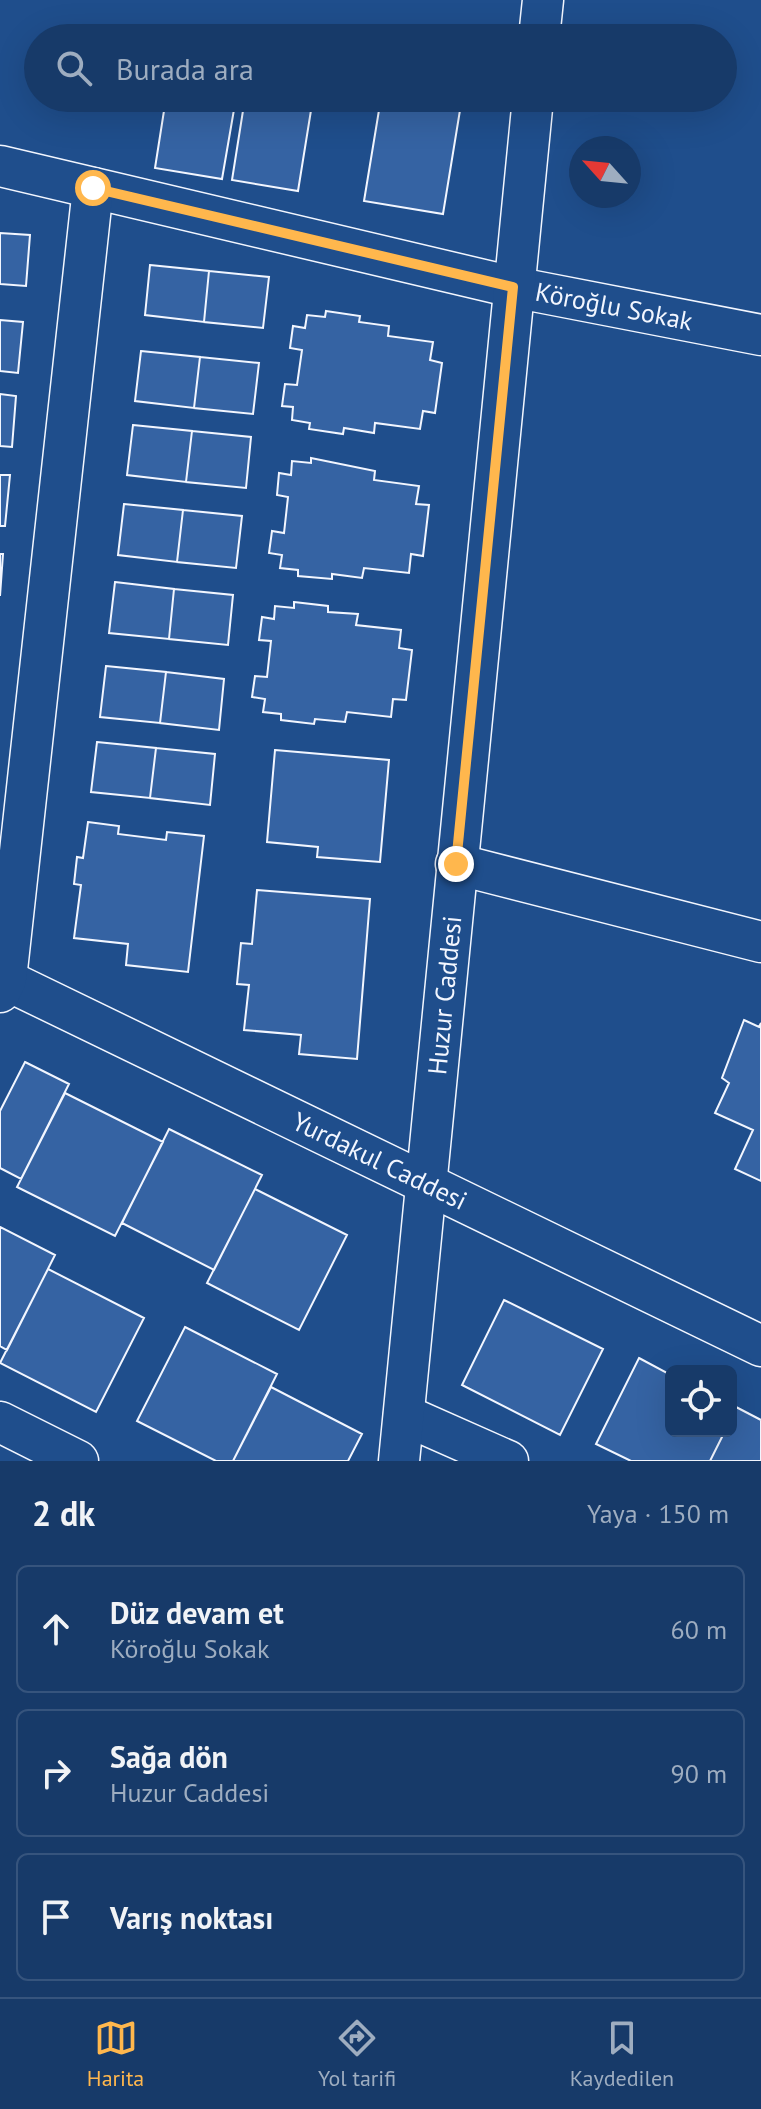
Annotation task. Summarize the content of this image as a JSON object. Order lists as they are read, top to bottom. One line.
{"streets":{"street":["Köroğlu Sokak","Huzur Caddesi","Yurdakul Caddesi"]},"crossings":[["Köroğlu Sokak","Huzur Caddesi"],["Huzur Caddesi","Yurdakul Caddesi"]],"north":"top left","page":{"search":"Burada ara","heading":["2 dk","Yaya · 150 m"],"list":[["Düz devam et","Köroğlu Sokak","60 m"],["Sağa dön","Huzur Caddesi","90 m"],"Varış noktası"],"nav":["Harita","Yol tarifi","Kaydedilen"]}}
